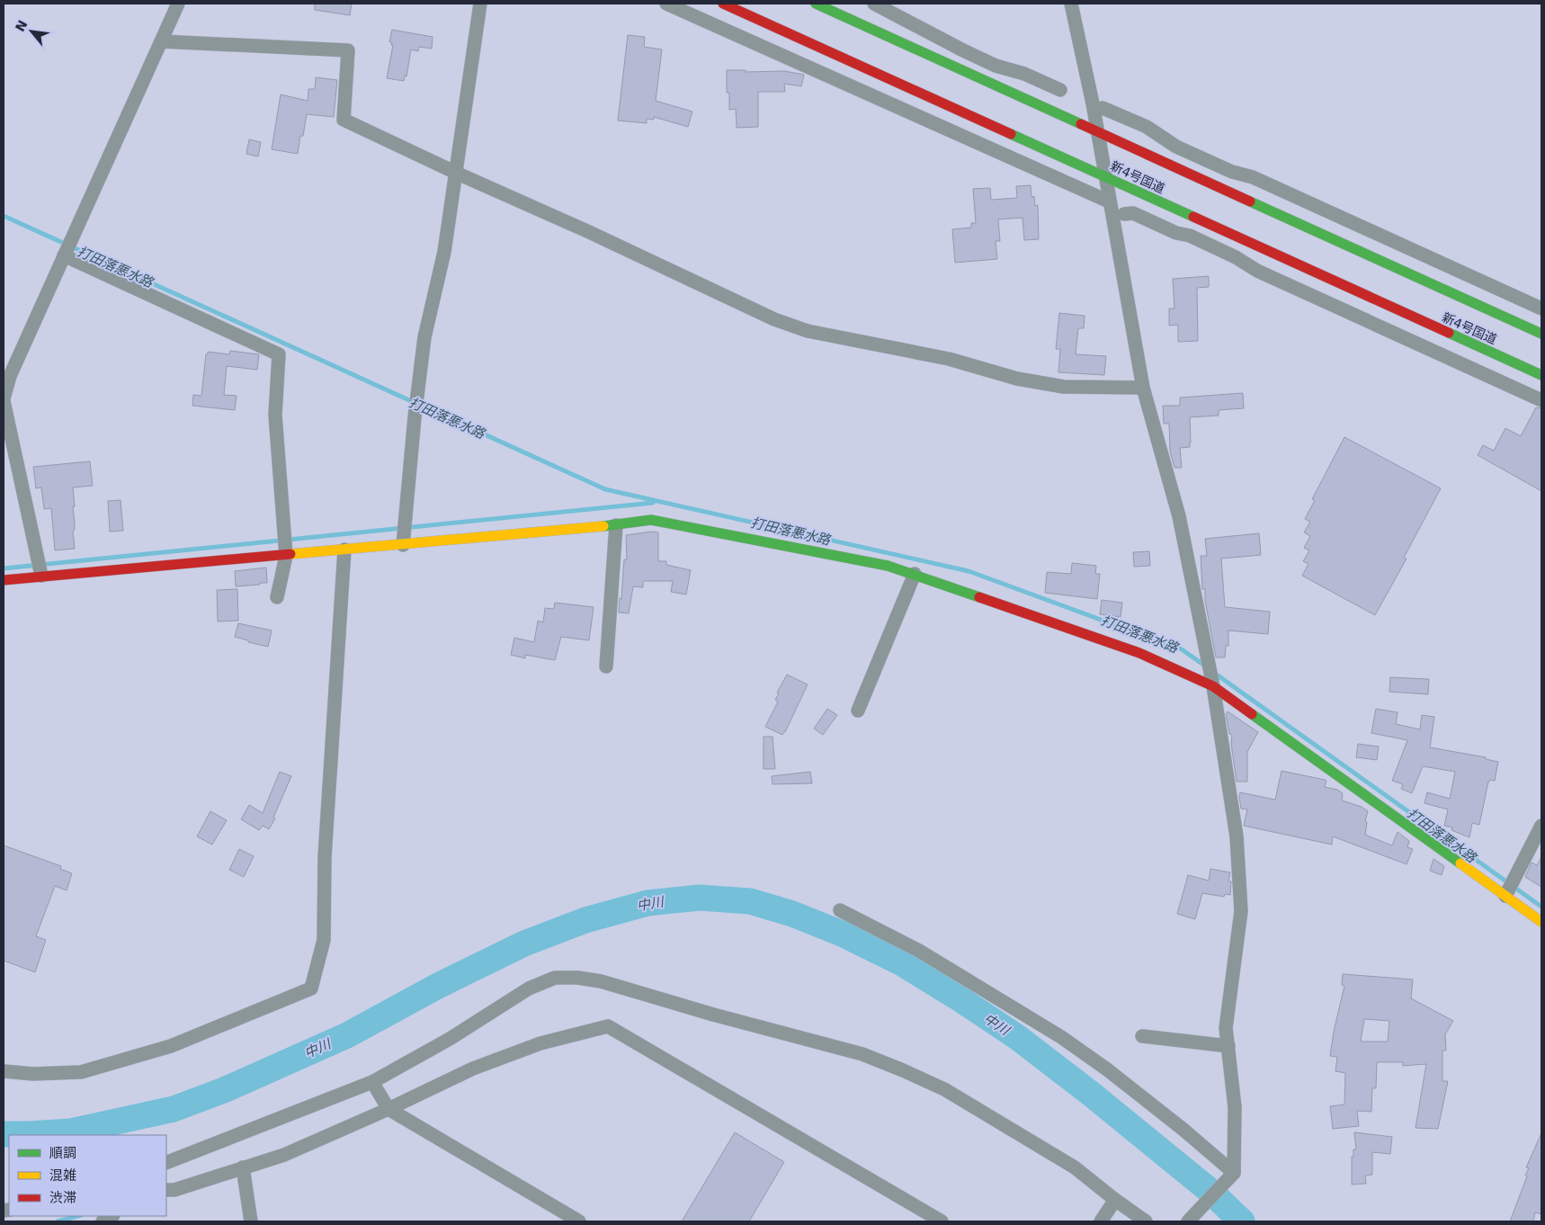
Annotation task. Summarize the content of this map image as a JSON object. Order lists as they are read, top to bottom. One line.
{"streets":{"main road":["新4号国道"]},"water":["打田落悪水路","中川"],"legend":["順調","混雑","渋滞"],"north":"top left"}
